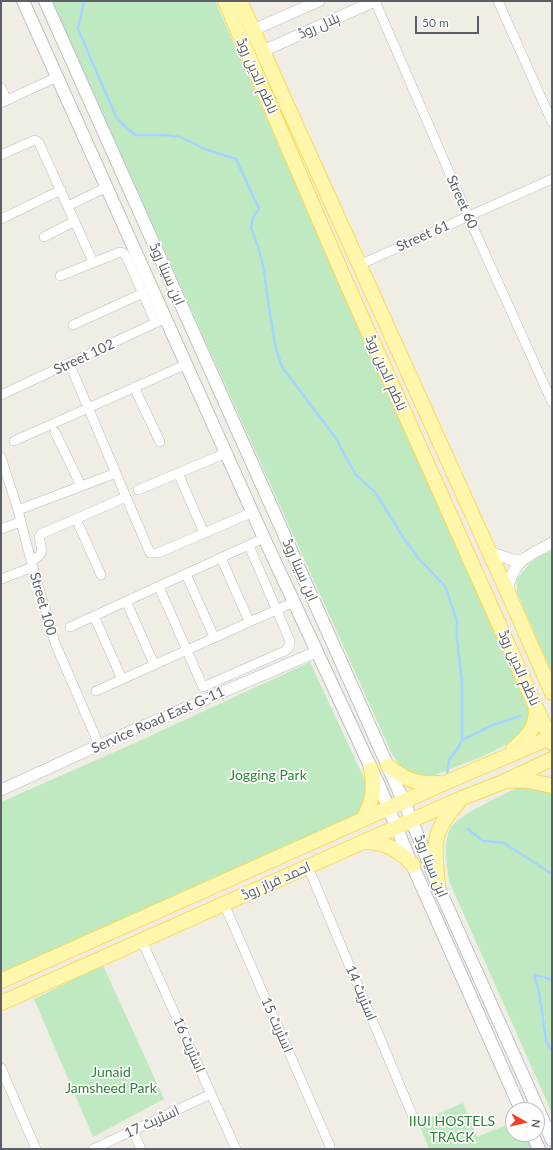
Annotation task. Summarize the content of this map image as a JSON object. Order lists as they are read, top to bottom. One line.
{"streets":{"main road":["ناظم الدین روڈ","ابن سینا روڈ","احمد فراز روڈ"],"street":["ہلال روڈ","Street 60","Street 61","Street 102","Street 100","Service Road East G-11","اسٹریٹ 14","اسٹریٹ 15","اسٹریٹ 16","اسٹریٹ 17"]},"crossings":[["ہلال روڈ","ناظم الدین روڈ"],["ہلال روڈ","Street 60"],["ناظم الدین روڈ","Street 61"],["ناظم الدین روڈ","احمد فراز روڈ"],["Street 60","Street 61"],["ابن سینا روڈ","Street 102"],["ابن سینا روڈ","Service Road East G-11"],["ابن سینا روڈ","احمد فراز روڈ"],["Street 100","Service Road East G-11"],["احمد فراز روڈ","اسٹریٹ 14"],["احمد فراز روڈ","اسٹریٹ 15"],["احمد فراز روڈ","اسٹریٹ 16"],["اسٹریٹ 16","اسٹریٹ 17"]],"parks":["Jogging Park","Junaid Jamsheed Park","IIUI HOSTELS TRACK"],"scale_bar":"50 m","north":"right"}
